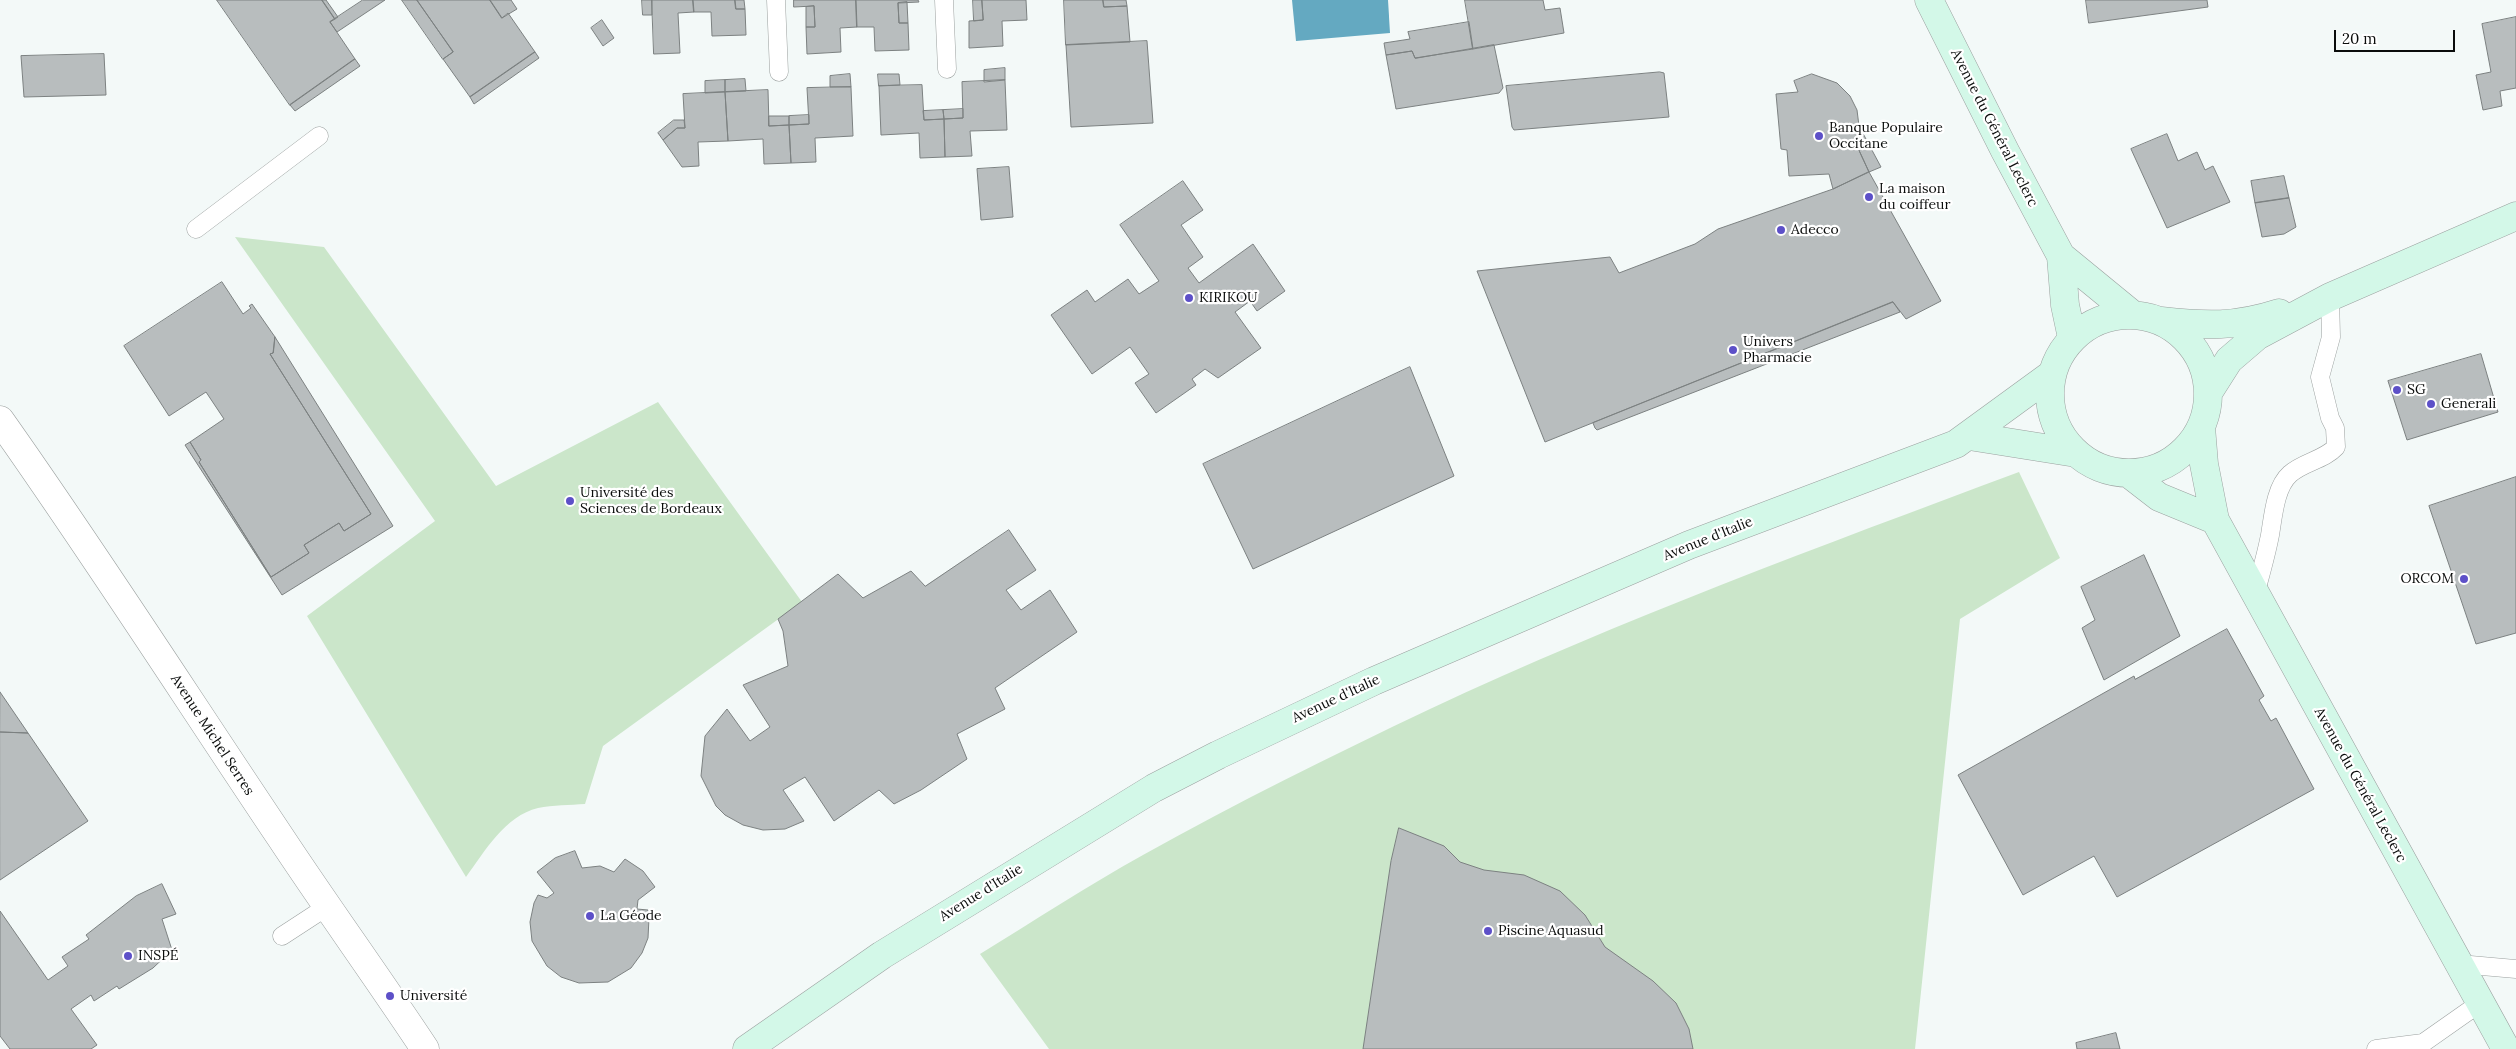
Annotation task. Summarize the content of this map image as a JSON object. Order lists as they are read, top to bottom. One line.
{"streets":{"street":["Avenue du Général Leclerc","Avenue d'Italie","Avenue Michel Serres"]},"crossings":[["Avenue du Général Leclerc","Avenue d'Italie"]],"places":["Banque Populaire Occitane","La maison du coiffeur","Adecco","KIRIKOU","Univers Pharmacie","SG","Generali","Université des Sciences de Bordeaux","ORCOM","La Géode","Piscine Aquasud","INSPÉ","Université"],"scale_bar":"20 m"}
